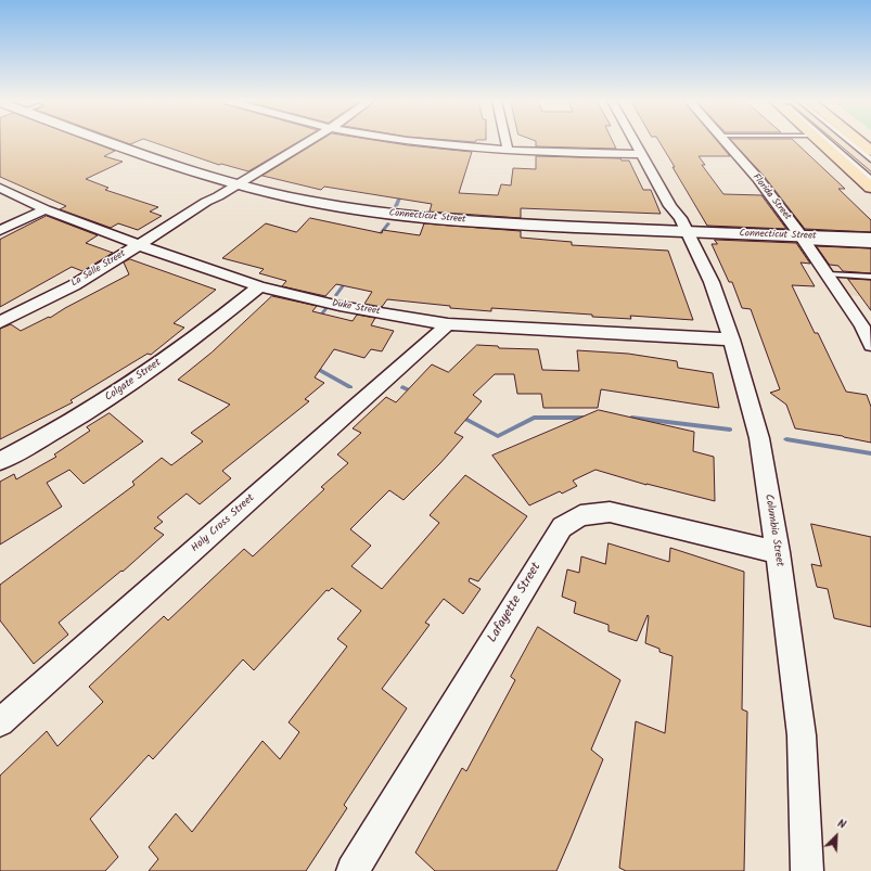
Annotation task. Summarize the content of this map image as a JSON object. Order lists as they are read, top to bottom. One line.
{"streets":{"street":["Florida Street","Connecticut Street","La Salle Street","Duke Street","Colgate Street","Holy Cross Street","Columbia Street","Lafayette Street"]},"crossings":[["Florida Street","Connecticut Street"],["Connecticut Street","La Salle Street"],["Connecticut Street","Columbia Street"],["La Salle Street","Duke Street"],["Duke Street","Colgate Street"],["Duke Street","Holy Cross Street"],["Duke Street","Columbia Street"],["Columbia Street","Lafayette Street"]],"north":"top right"}
